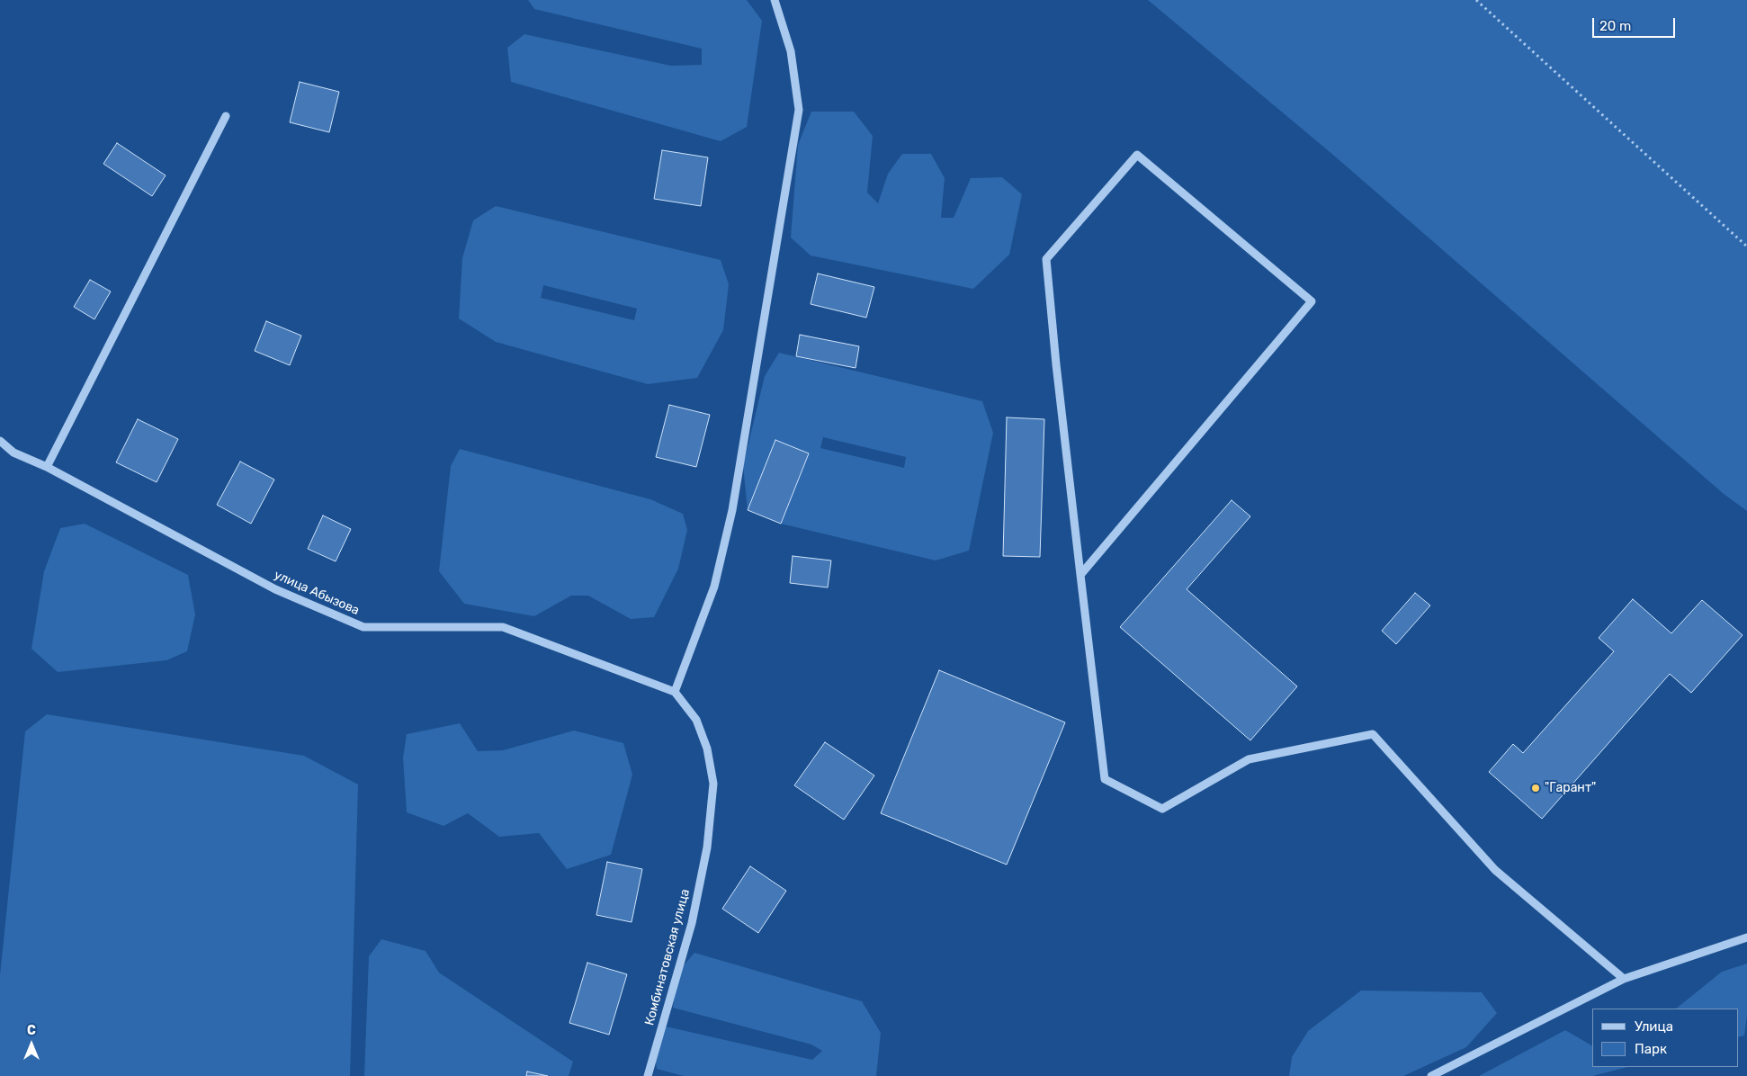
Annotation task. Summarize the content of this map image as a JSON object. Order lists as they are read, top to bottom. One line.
{"streets":{"street":["улица Абызова","Комбинатовская улица"]},"crossings":[["улица Абызова","Комбинатовская улица"]],"places":["\"Гарант\""],"legend":["Улица","Парк"],"scale_bar":"20 m","north":"top"}
